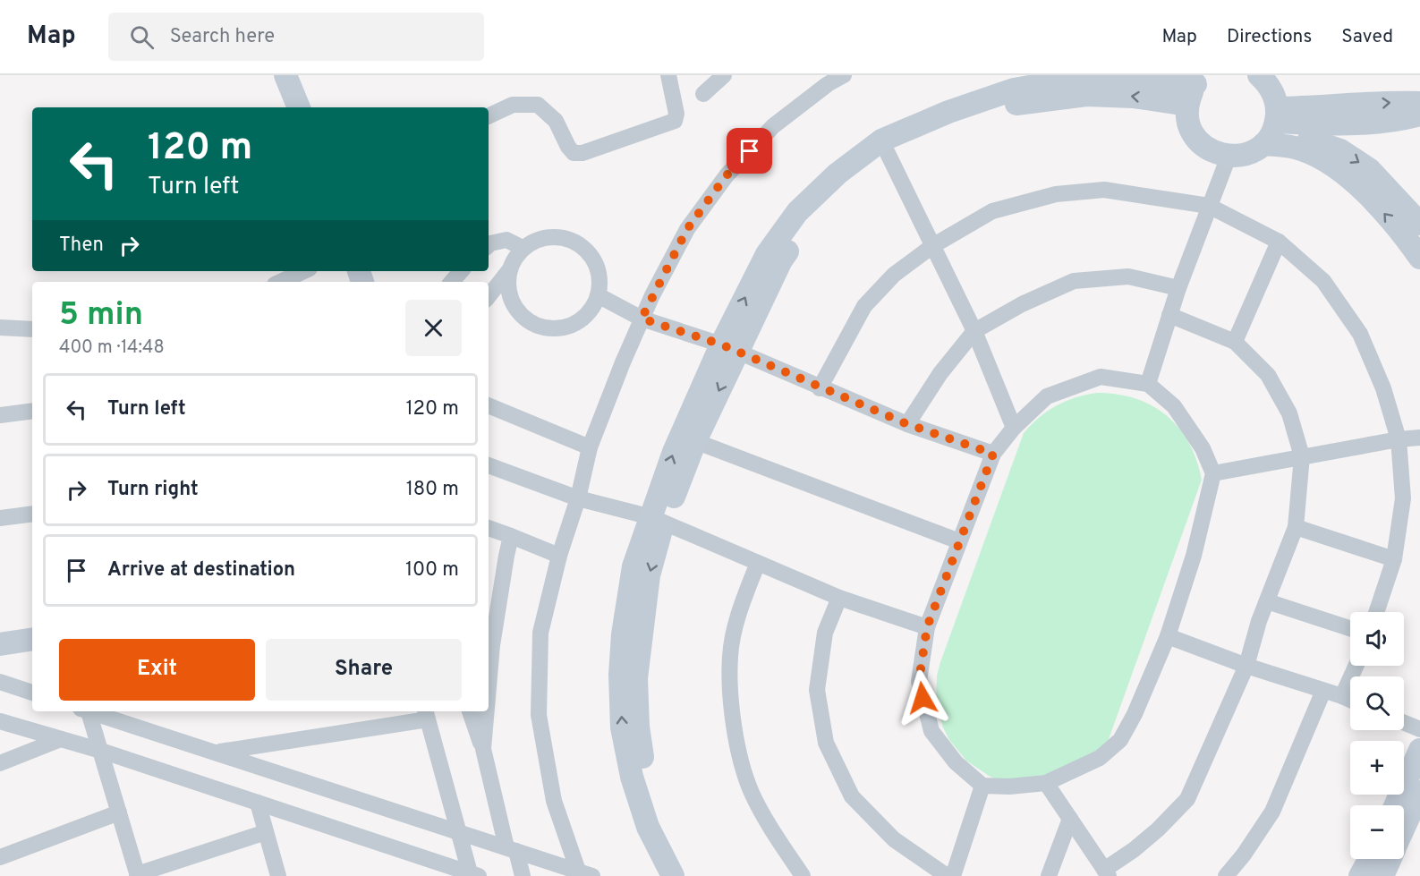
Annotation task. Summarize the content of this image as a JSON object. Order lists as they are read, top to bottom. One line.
{"page":{"header":"Map","search":"Search here","nav":["Map","Directions","Saved"],"turn":["120 m","Turn left"],"then":"Then","heading":["5 min","400 m · 14:48"],"list":[{"name":"Turn left","value":"120 m"},{"name":"Turn right","value":"180 m"},{"name":"Arrive at destination","value":"100 m"}],"map_buttons":["+","−"],"buttons":["Exit","Share"]}}
